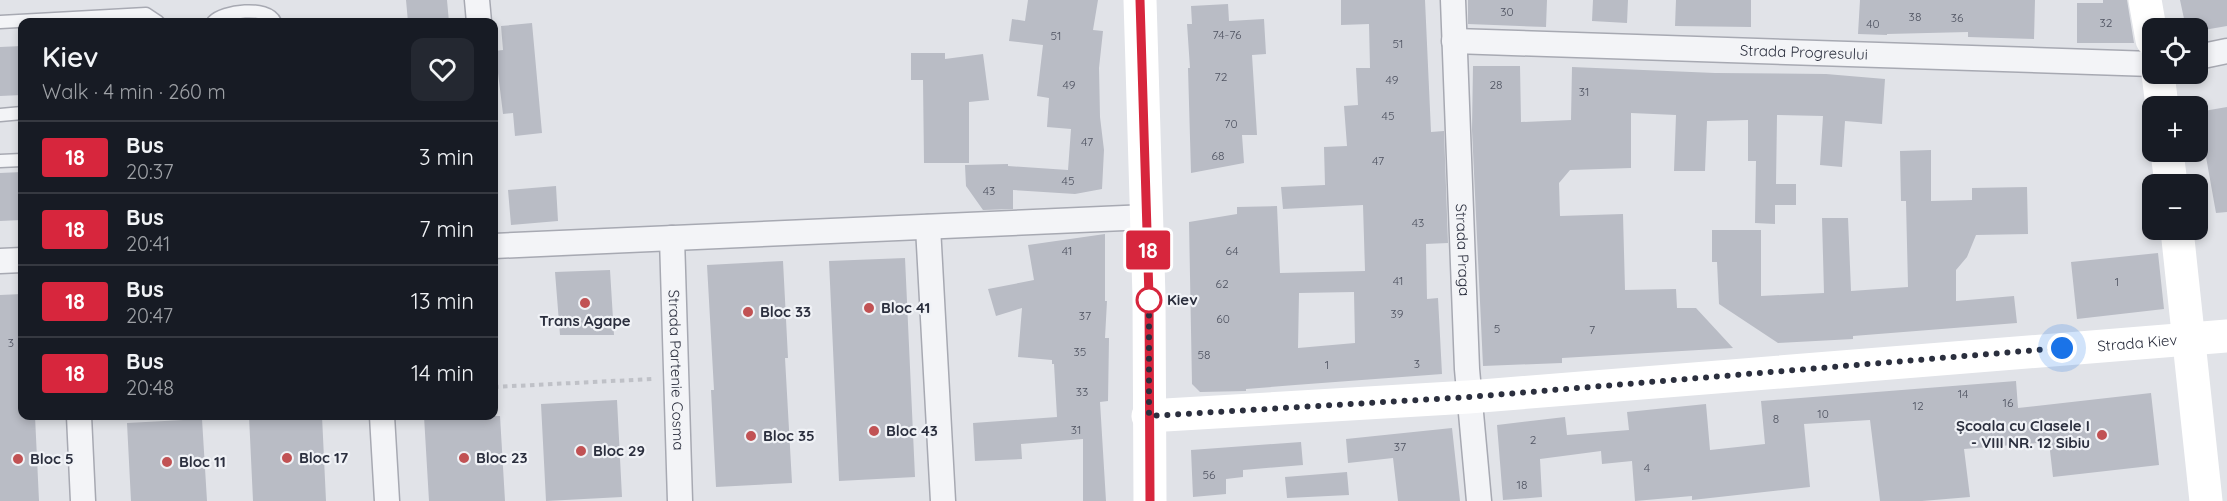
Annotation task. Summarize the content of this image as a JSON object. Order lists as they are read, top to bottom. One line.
{"streets":{"street":["Strada Progresului","Strada Praga","Strada Kiev","Strada Partenie Cosma"]},"crossings":[["Strada Progresului","Strada Praga"],["Strada Praga","Strada Kiev"]],"places":["Kiev","Trans Agape","Bloc 41","Bloc 33","Bloc 43","Școala cu Clasele I - VIII NR. 12 Sibiu","Bloc 35","Bloc 29","Bloc 17","Bloc 23","Bloc 5","Bloc 11"],"lines":["bus line 18"],"house_numbers":["30","38","36","32","40","74-76","51","51","72","49","49","28","31","45","70","47","68","47","45","43","43","41","64","41","1","62","39","37","60","5","7","3","35","58","3","1","33","14","16","12","10","8","31","2","37","4","56","18"],"page":{"on_map":"18","map_buttons":["+","−"],"heading":["Kiev","Walk · 4 min · 260 m"],"list":[{"mark":"18","name":"Bus","note":"20:37","value":"3 min"},{"mark":"18","name":"Bus","note":"20:41","value":"7 min"},{"mark":"18","name":"Bus","note":"20:47","value":"13 min"},{"mark":"18","name":"Bus","note":"20:48","value":"14 min"}]}}
